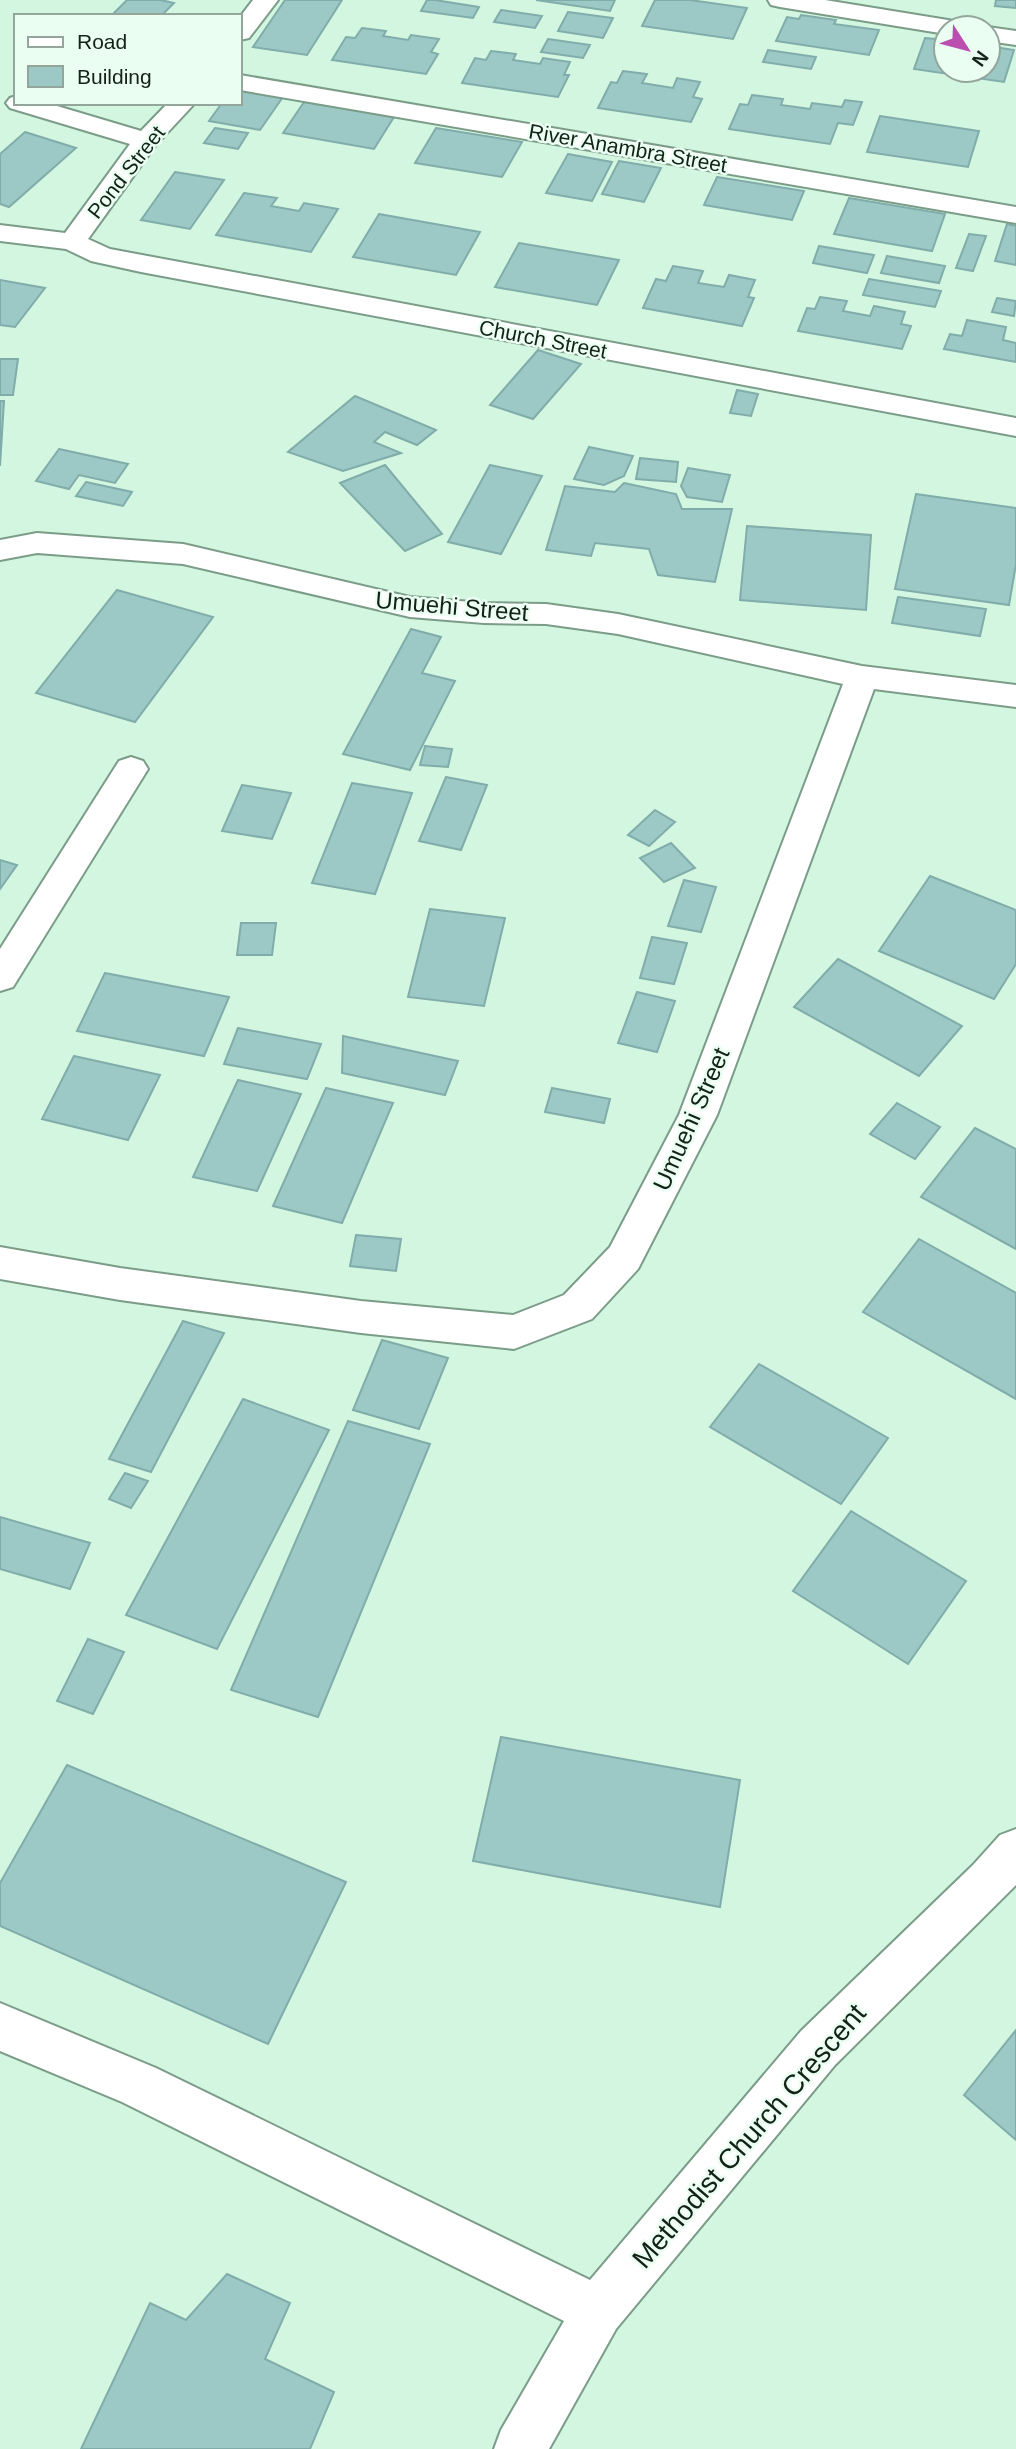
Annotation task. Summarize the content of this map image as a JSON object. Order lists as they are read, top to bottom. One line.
{"streets":{"street":["River Anambra Street","Pond Street","Church Street","Umuehi Street","Methodist Church Crescent"]},"crossings":[["Pond Street","Church Street"]],"legend":["Road","Building"],"north":"bottom right"}
